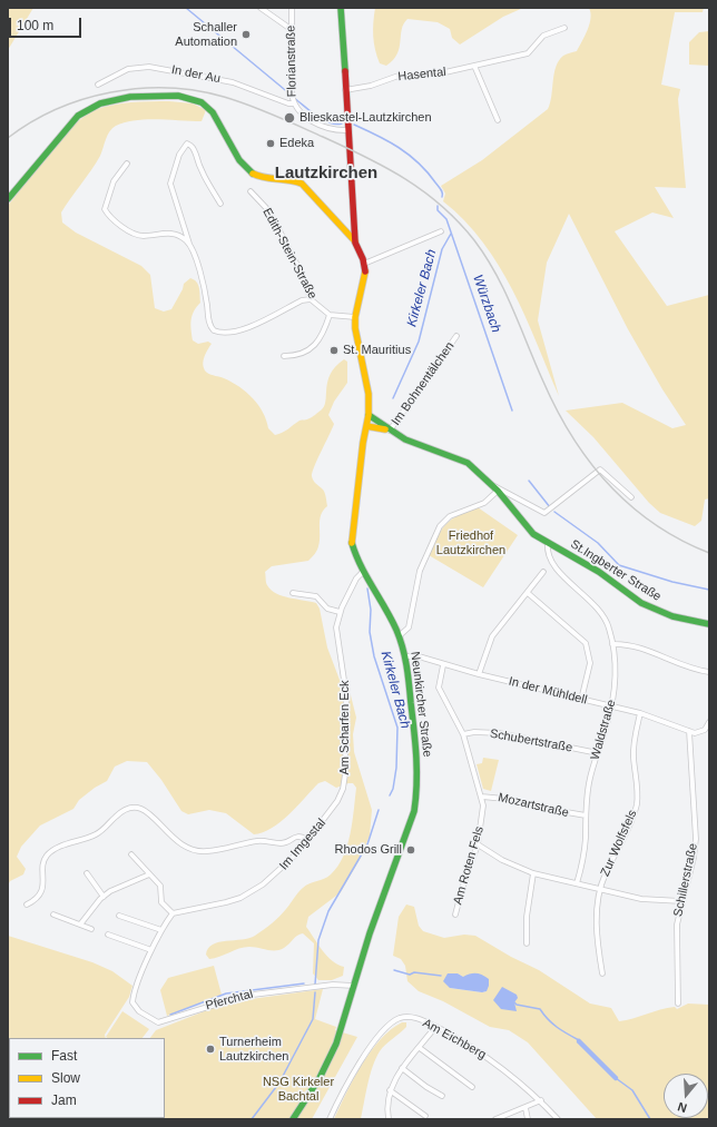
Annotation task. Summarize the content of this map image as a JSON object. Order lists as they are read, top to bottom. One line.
{"streets":{"main road":["St.Ingberter Straße","Neunkircher Straße"],"street":["Florianstraße","In der Au","Hasental","Edith-Stein-Straße","Im Bohnentälchen","In der Mühldell","Am Scharfen Eck","Waldstraße","Schubertstraße","Mozartstraße","Zur Wolfsfels","Im Imgestal","Am Roten Fels","Schillerstraße","Pferchtal","Am Eichberg"]},"crossings":[["Florianstraße","In der Au"],["Im Bohnentälchen","St.Ingberter Straße"],["St.Ingberter Straße","Neunkircher Straße"],["St.Ingberter Straße","Waldstraße"],["In der Mühldell","Neunkircher Straße"],["In der Mühldell","Waldstraße"],["In der Mühldell","Zur Wolfsfels"],["In der Mühldell","Am Roten Fels"],["In der Mühldell","Schillerstraße"],["Neunkircher Straße","Am Scharfen Eck"],["Neunkircher Straße","Pferchtal"],["Am Scharfen Eck","Im Imgestal"],["Waldstraße","Schubertstraße"],["Waldstraße","Mozartstraße"],["Schubertstraße","Am Roten Fels"],["Mozartstraße","Am Roten Fels"]],"districts":["Lautzkirchen"],"water":["Kirkeler Bach","Würzbach"],"parks":["Friedhof Lautzkirchen","NSG Kirkeler Bachtal"],"places":["Schaller Automation","Blieskastel-Lautzkirchen","Edeka","St. Mauritius","Rhodos Grill","Turnerheim Lautzkirchen"],"legend":["Fast","Slow","Jam"],"scale_bar":"100 m","north":"bottom"}
